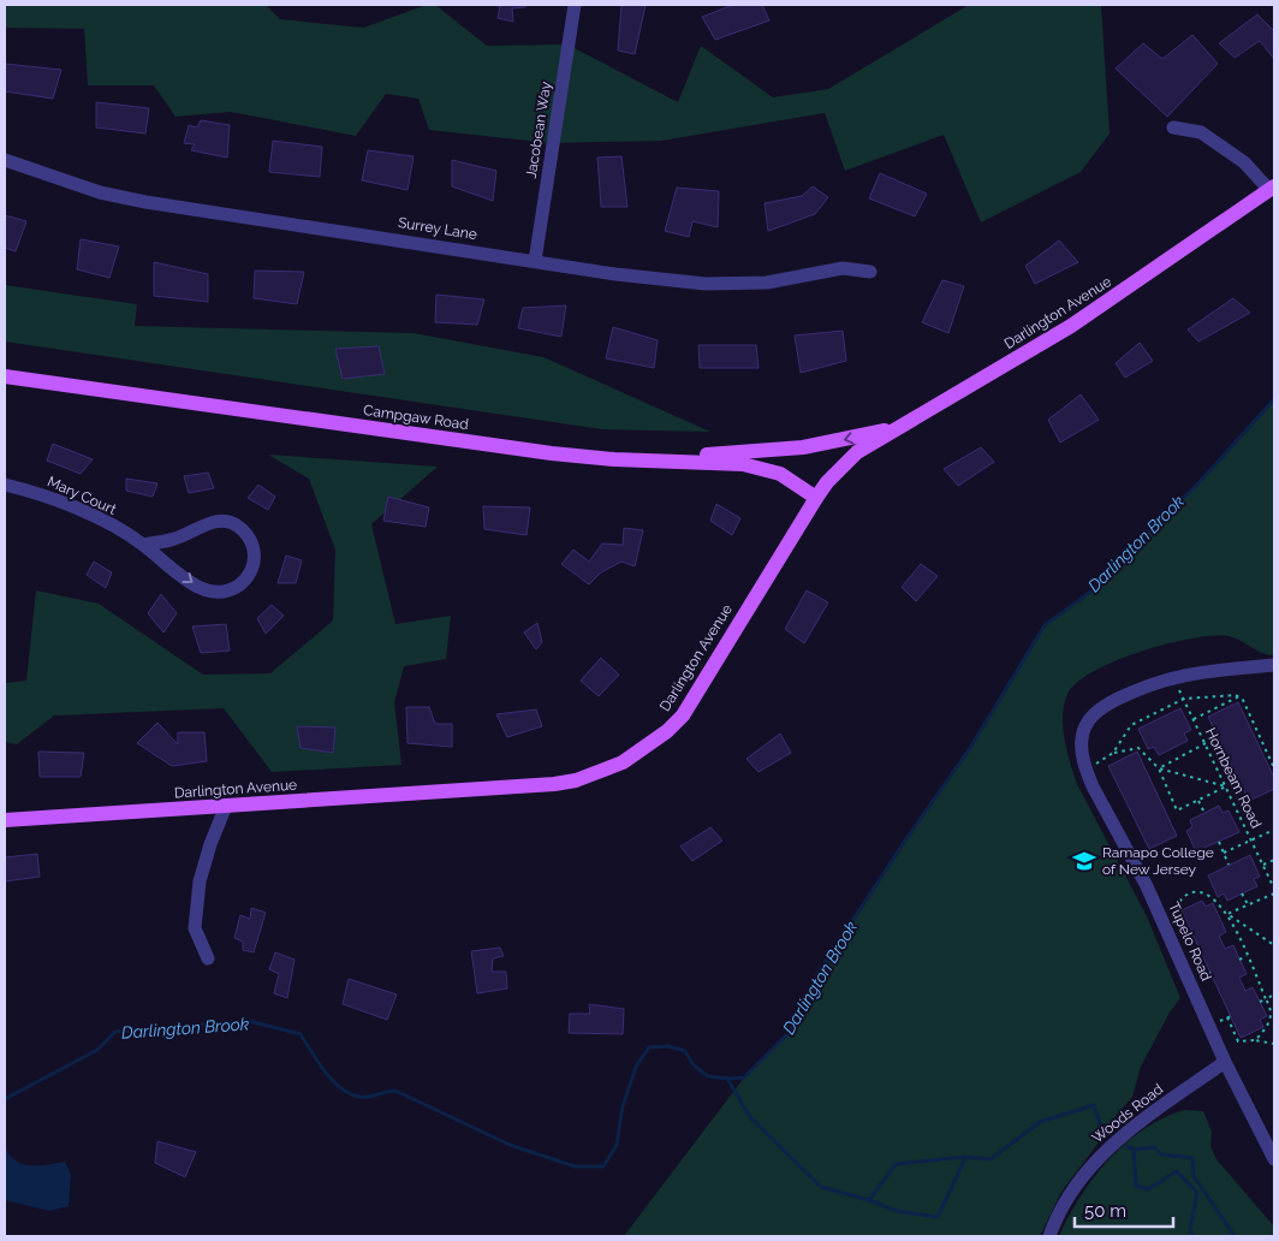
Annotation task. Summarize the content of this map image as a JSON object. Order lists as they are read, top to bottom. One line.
{"streets":{"main road":["Darlington Avenue","Campgaw Road"],"street":["Jacobean Way","Surrey Lane","Mary Court","Tupelo Road","Woods Road"],"path":["Hornbeam Road"]},"crossings":[["Jacobean Way","Surrey Lane"],["Darlington Avenue","Campgaw Road"],["Hornbeam Road","Tupelo Road"],["Tupelo Road","Woods Road"]],"water":["Darlington Brook"],"places":{"school or university":["Ramapo College of New Jersey"]},"scale_bar":"50 m"}
